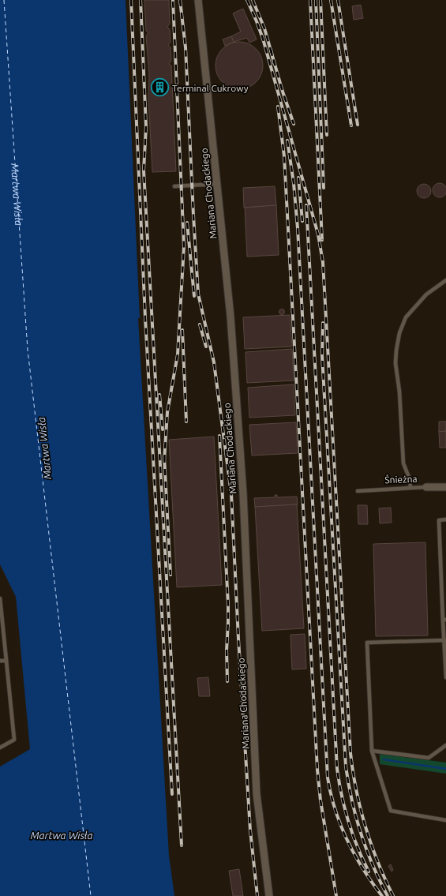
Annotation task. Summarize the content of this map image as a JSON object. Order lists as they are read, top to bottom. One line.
{"streets":{"street":["Mariana Chodackiego","Śnieżna"]},"water":["Martwa Wisła"],"places":{"building":["Terminal Cukrowy"]}}
